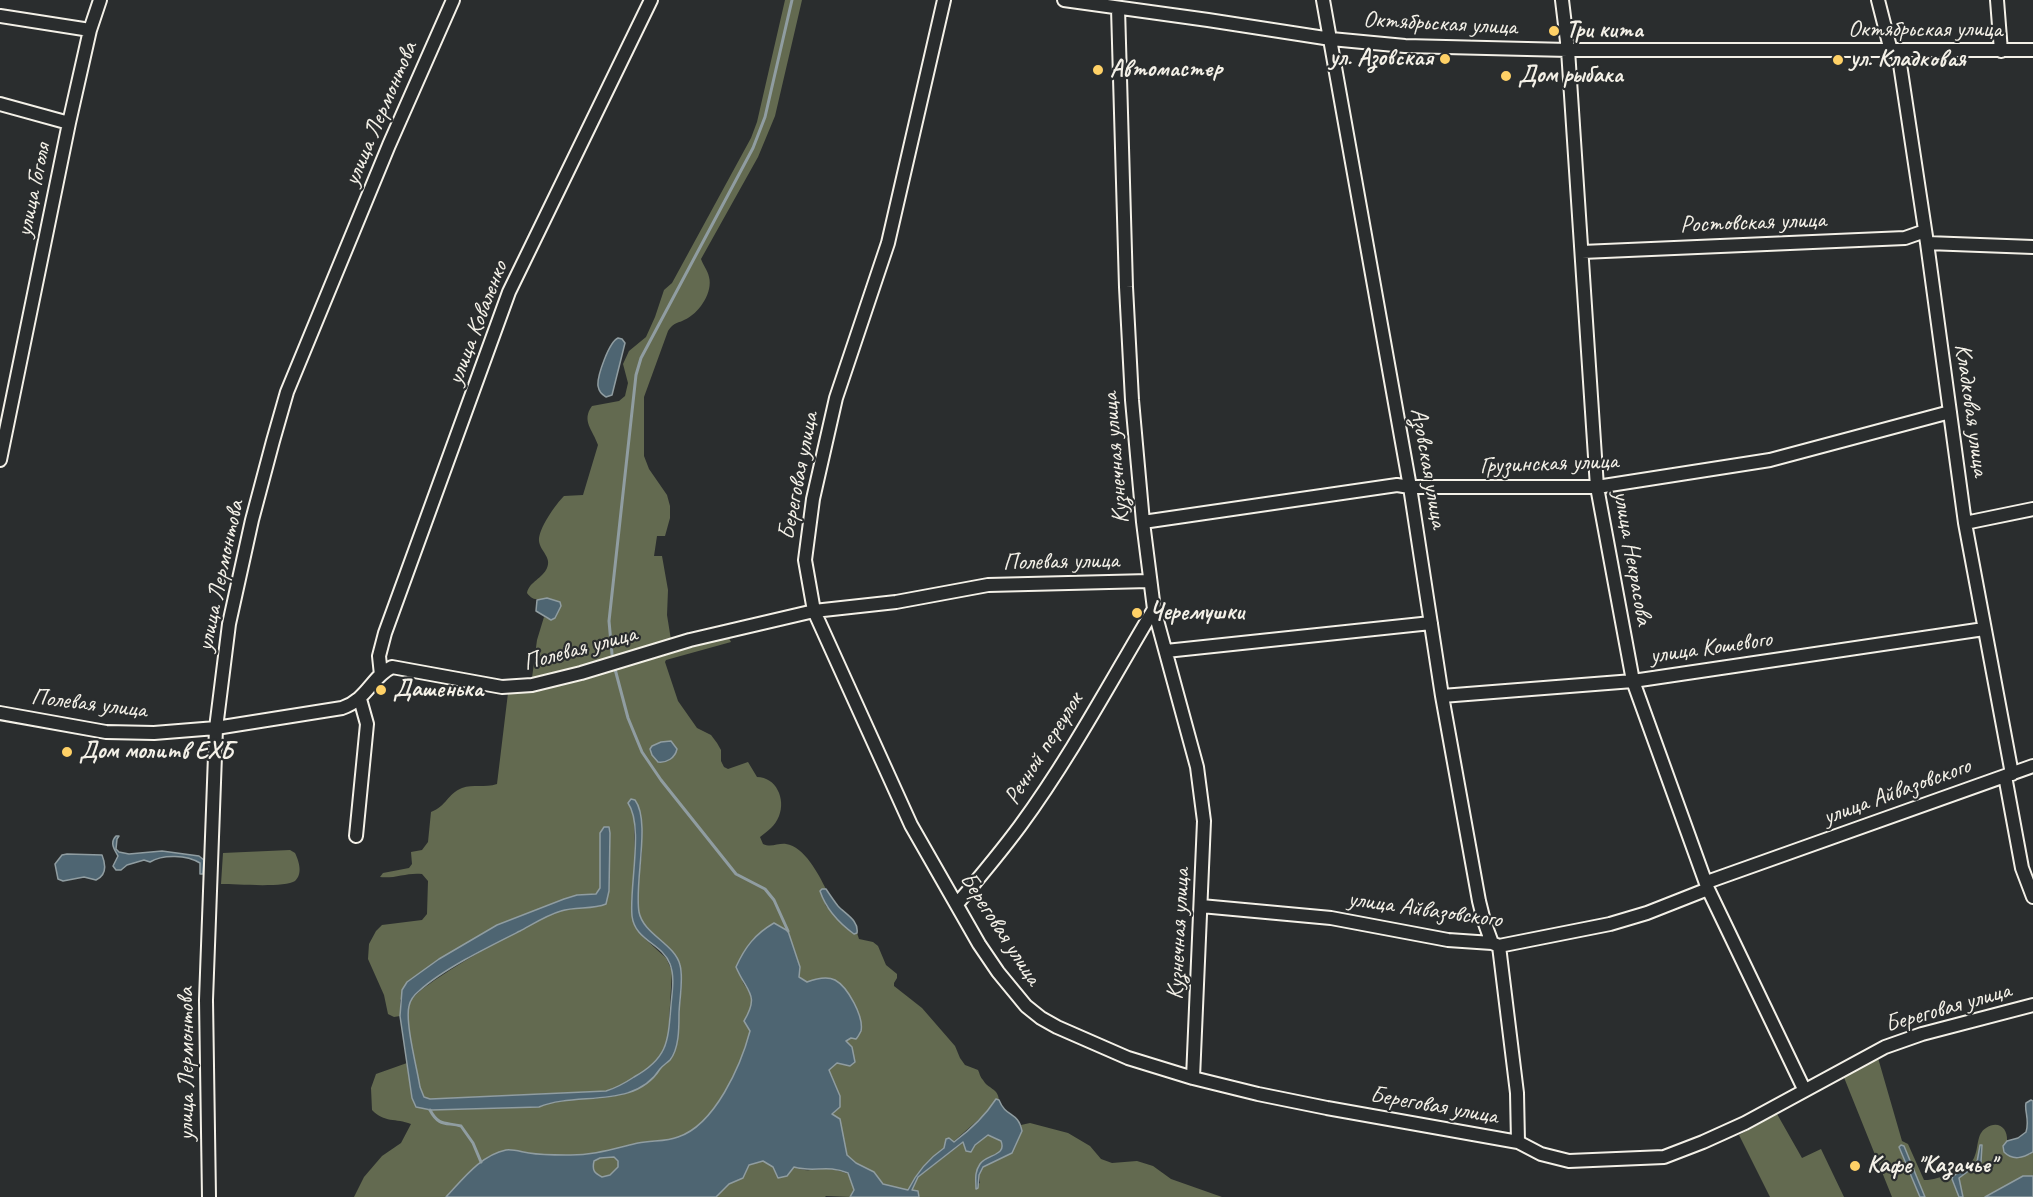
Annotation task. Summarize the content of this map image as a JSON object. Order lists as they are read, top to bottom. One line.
{"streets":{"street":["Октябрьская улица","улица Лермонтова","улица Гоголя","Ростовская улица","улица Коваленко","Кладковая улица","Кузнечная улица","Грузинская улица","Азовская улица","Береговая улица","улица Некрасова","Полевая улица","улица Кошевого","Речной переулок","улица Айвазовского"]},"crossings":[["Октябрьская улица","Кладковая улица"],["Октябрьская улица","Кузнечная улица"],["Октябрьская улица","Азовская улица"],["Октябрьская улица","улица Некрасова"],["улица Лермонтова","Полевая улица"],["Ростовская улица","Кладковая улица"],["Ростовская улица","улица Некрасова"],["улица Коваленко","Полевая улица"],["Кладковая улица","Грузинская улица"],["Кладковая улица","улица Кошевого"],["Кладковая улица","улица Айвазовского"],["Кузнечная улица","Грузинская улица"],["Кузнечная улица","Береговая улица"],["Кузнечная улица","Полевая улица"],["Кузнечная улица","Речной переулок"],["Кузнечная улица","улица Айвазовского"],["Грузинская улица","Азовская улица"],["Грузинская улица","улица Некрасова"],["Азовская улица","Береговая улица"],["Азовская улица","улица Кошевого"],["Азовская улица","улица Айвазовского"],["Береговая улица","улица Некрасова"],["Береговая улица","Полевая улица"],["Береговая улица","Речной переулок"],["улица Некрасова","улица Кошевого"],["улица Некрасова","улица Айвазовского"]],"places":["Три кита","ул. Азовская","ул. Кладковая","Автомастер","Дом рыбака","Черемушки","Дашенька","Дом молитв ЕХБ","Кафе \"Казачье\""]}
